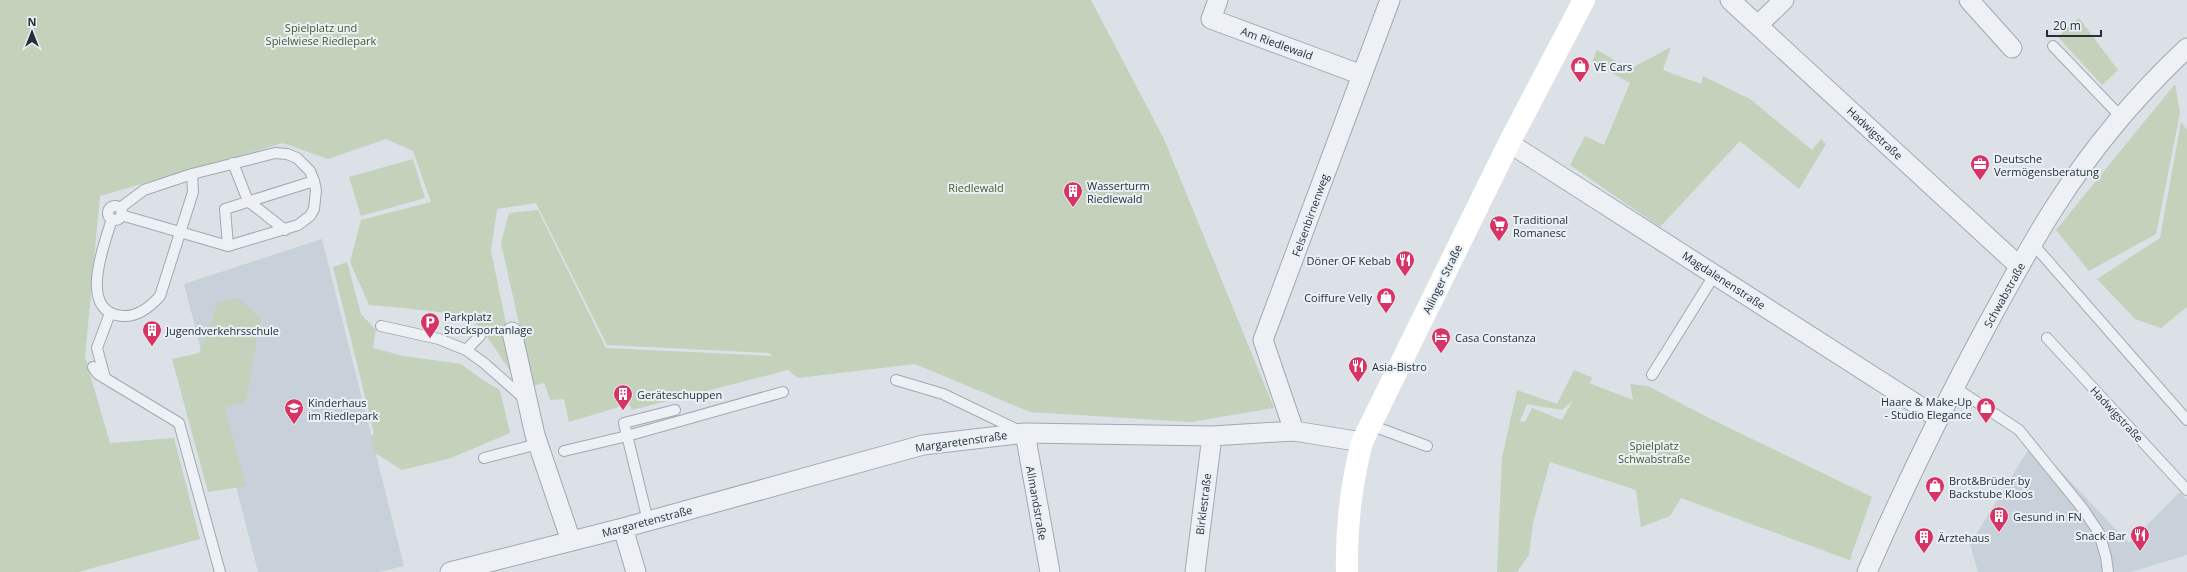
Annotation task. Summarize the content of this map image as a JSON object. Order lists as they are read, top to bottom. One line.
{"streets":{"main road":["Ailinger Straße"],"street":["Am Riedlewald","Hadwigstraße","Felsenbirnenweg","Magdalenenstraße","Schwabstraße","Margaretenstraße","Allmandstraße","Birklestraße"]},"crossings":[["Am Riedlewald","Felsenbirnenweg"],["Hadwigstraße","Schwabstraße"],["Felsenbirnenweg","Margaretenstraße"],["Ailinger Straße","Magdalenenstraße"],["Ailinger Straße","Margaretenstraße"],["Magdalenenstraße","Schwabstraße"],["Margaretenstraße","Allmandstraße"],["Margaretenstraße","Birklestraße"]],"parks":["Spielplatz und Spielwiese Riedlepark","Riedlewald","Spielplatz Schwabstraße"],"places":{"shop":["VE Cars","Coiffure Velly","Haare & Make-Up - Studio Elegance","Brot&Brüder by Backstube Kloos"],"office":["Deutsche Vermögensberatung"],"building":["Wasserturm Riedlewald","Jugendverkehrsschule","Geräteschuppen","Gesund in FN","Ärztehaus"],"supermarket":["Traditional Romanesc"],"restaurant":["Döner OF Kebab","Asia-Bistro","Snack Bar"],"parking":["Parkplatz Stocksportanlage"],"hotel":["Casa Constanza"],"school or university":["Kinderhaus im Riedlepark"]},"scale_bar":"20 m","north":"top"}
